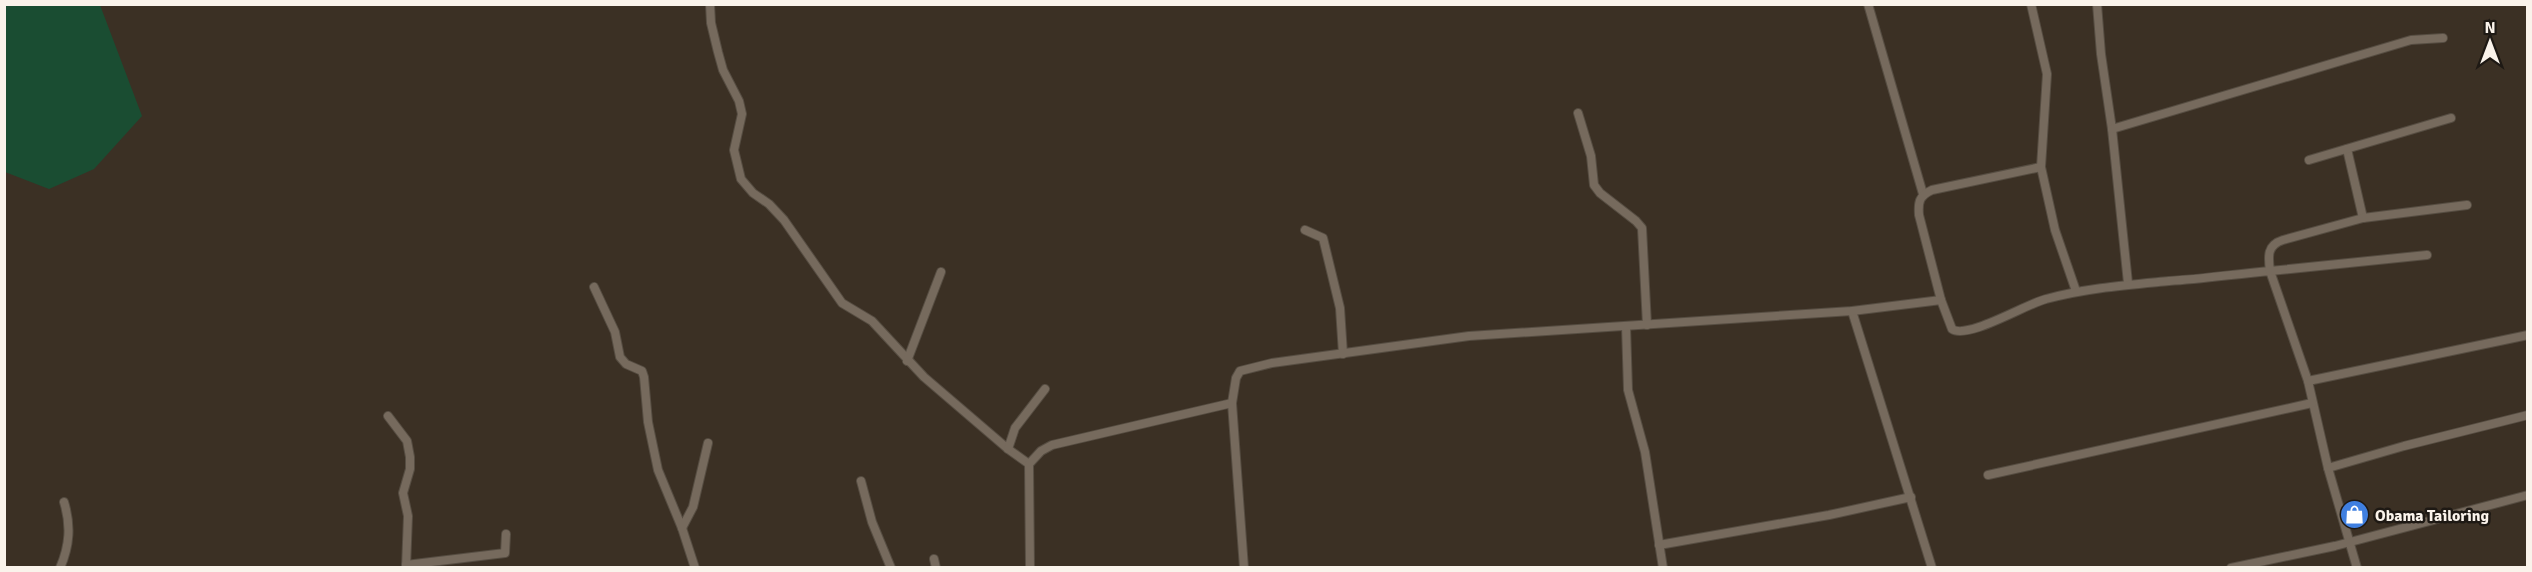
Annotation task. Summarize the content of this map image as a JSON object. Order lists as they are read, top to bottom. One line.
{"places":{"shop":["Obama Tailoring"]},"north":"top"}
